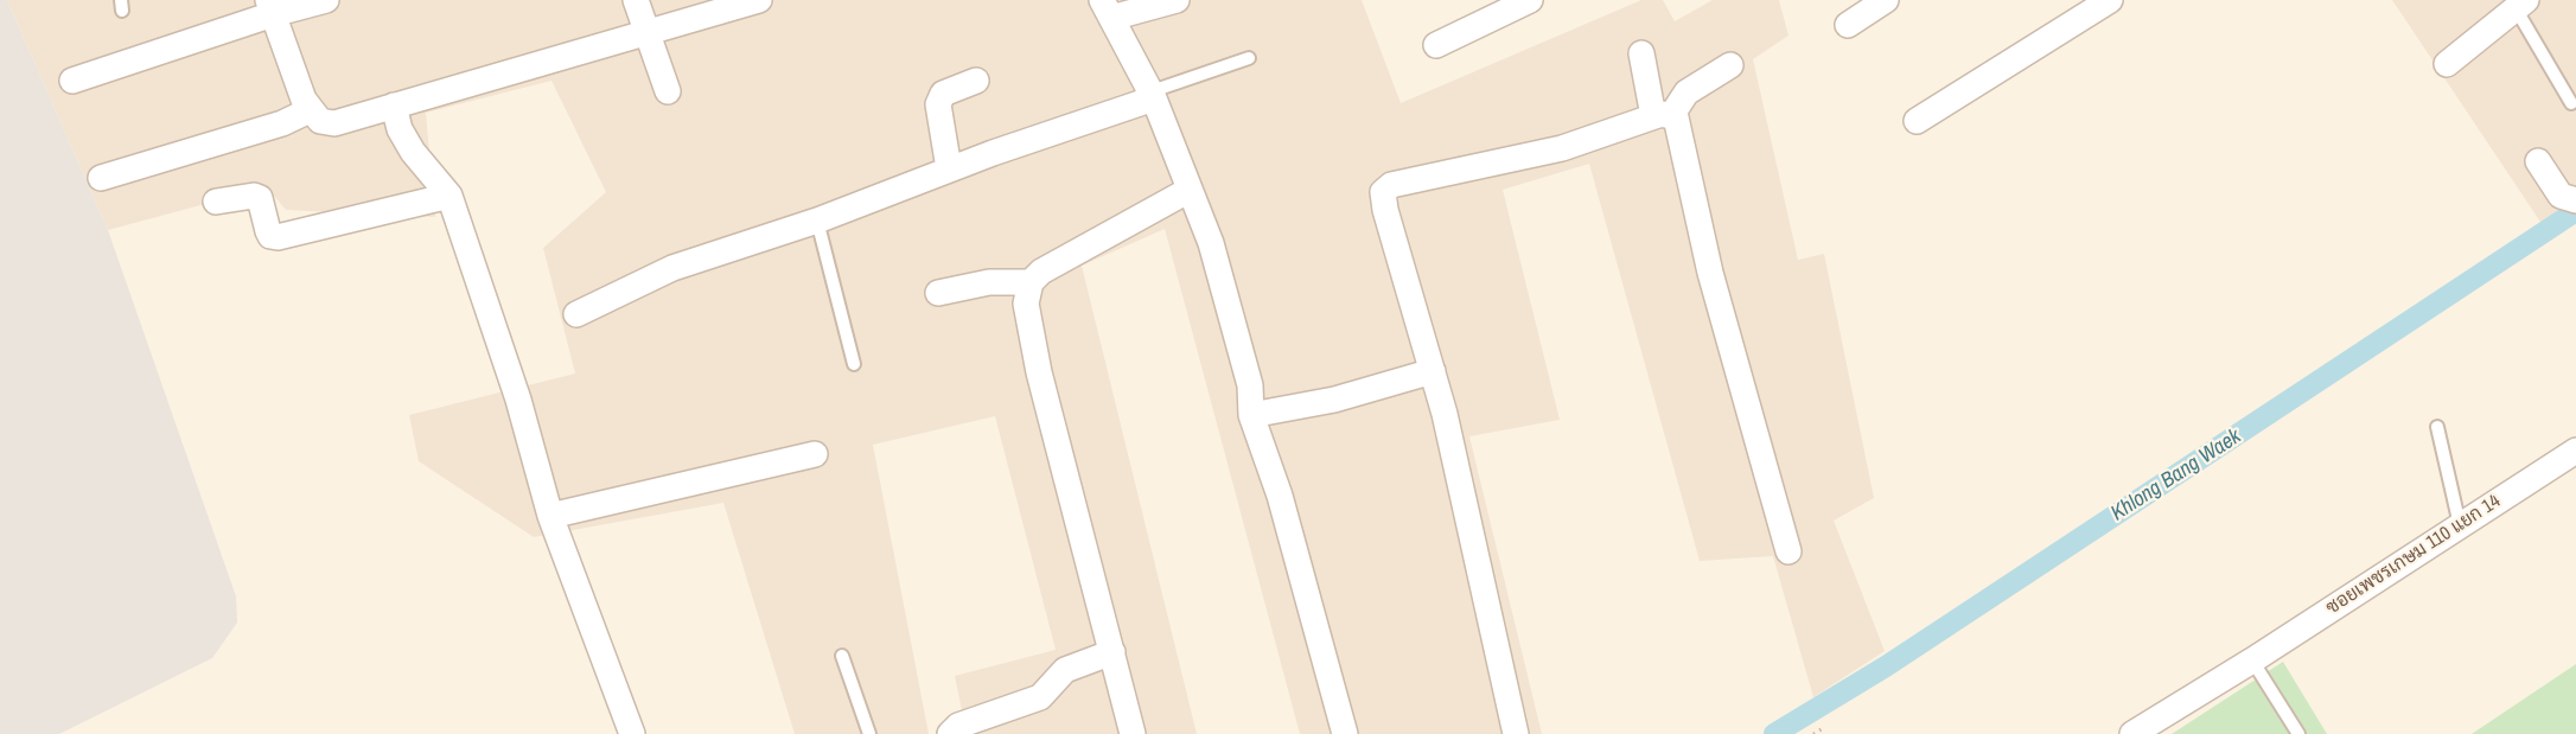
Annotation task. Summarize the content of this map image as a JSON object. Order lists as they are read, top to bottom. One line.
{"streets":{"street":["ซอยเพชรเกษม 110 แยก 14"]},"water":["Khlong Bang Waek"]}
